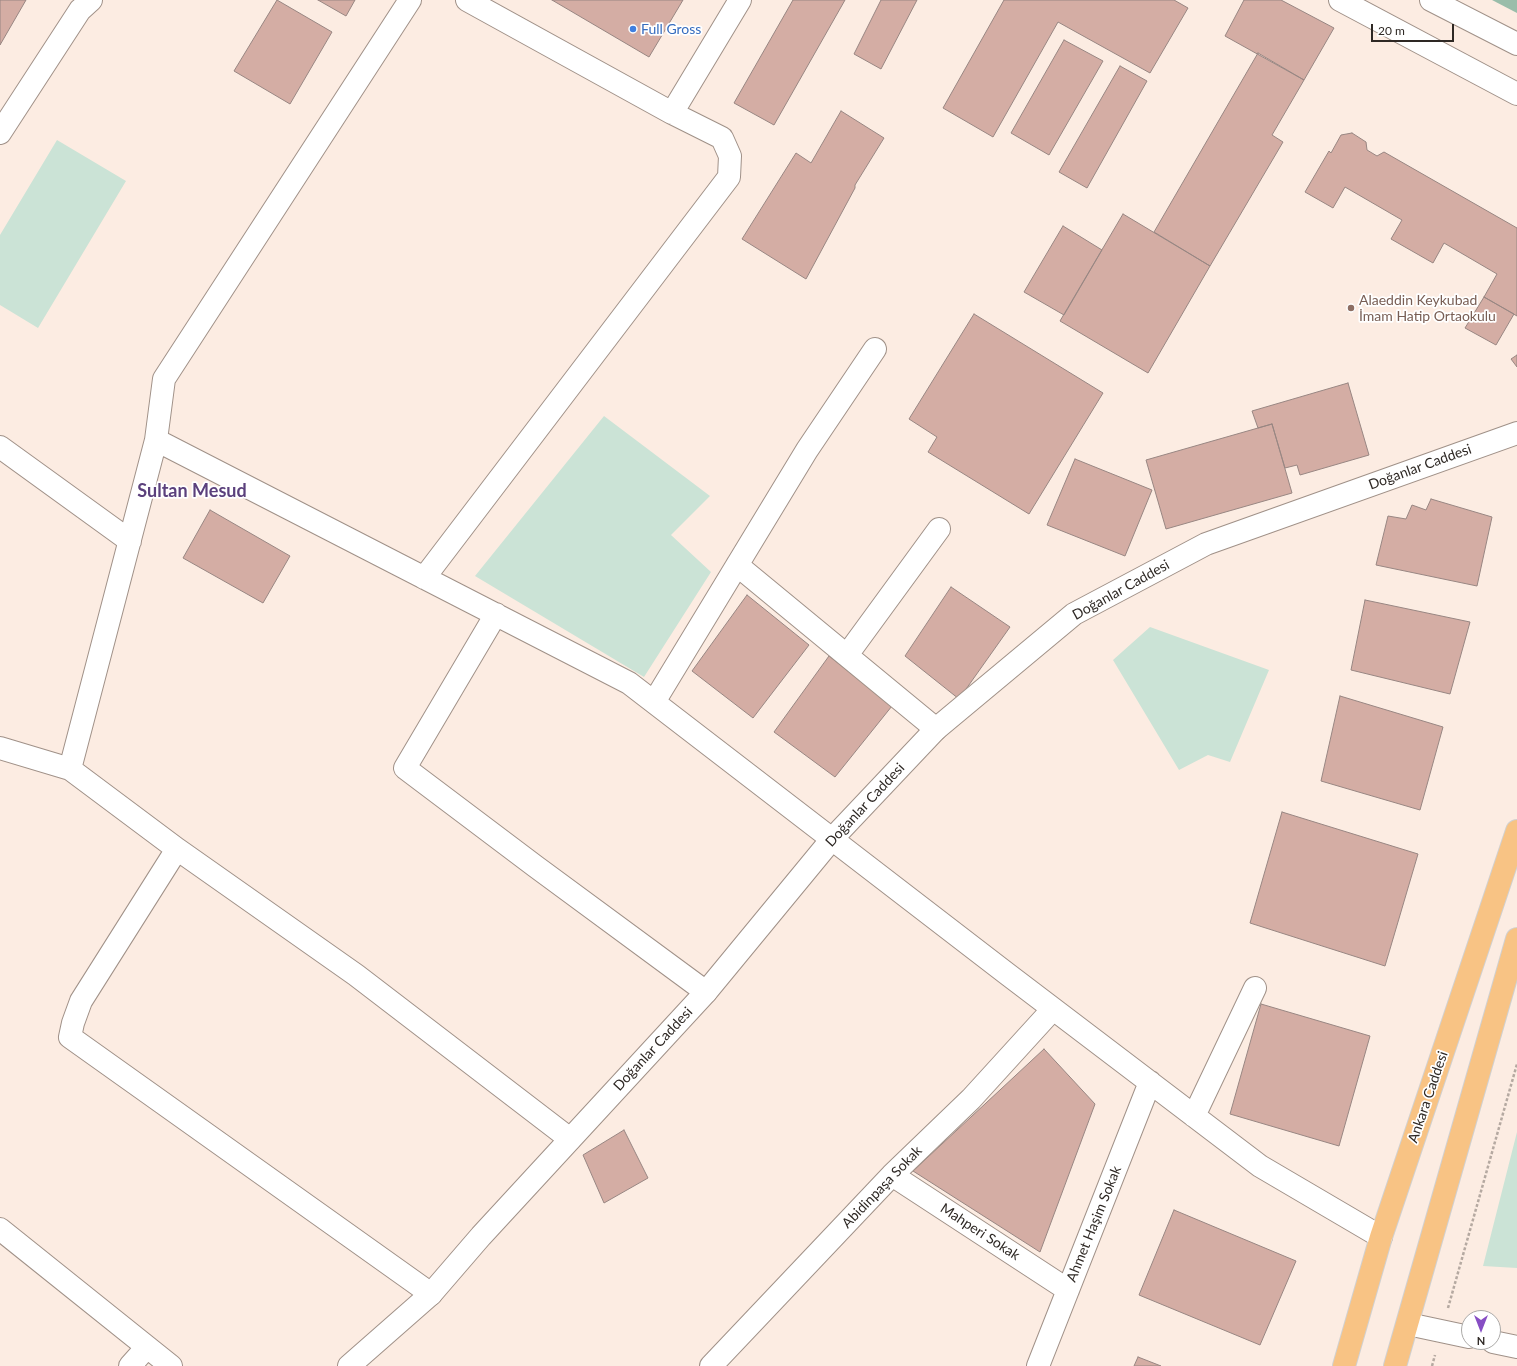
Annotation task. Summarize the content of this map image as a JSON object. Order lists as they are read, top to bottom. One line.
{"streets":{"main road":["Ankara Caddesi"],"street":["Doğanlar Caddesi","Abidinpaşa Sokak","Ahmet Haşim Sokak","Mahperi Sokak"]},"crossings":[["Abidinpaşa Sokak","Mahperi Sokak"],["Ahmet Haşim Sokak","Mahperi Sokak"]],"districts":["Sultan Mesud"],"places":["Full Gross","Alaeddin Keykubad İmam Hatip Ortaokulu"],"scale_bar":"20 m","north":"bottom"}
